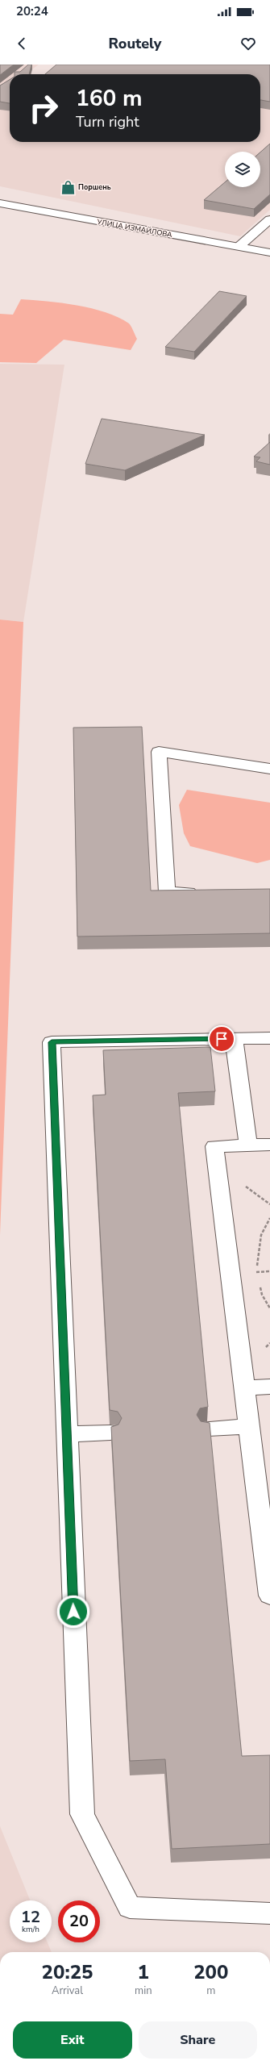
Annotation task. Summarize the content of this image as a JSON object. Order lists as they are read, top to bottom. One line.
{"streets":{"main road":["УЛИЦА ИЗМАЙЛОВА"]},"places":{"shop":["Поршень"]},"page":{"status":"20:24","header":"Routely","turn":["160 m","Turn right"],"speed":"12 km/h","limit":"20","eta":["20:25","Arrival","1","min","200","m"],"buttons":["Exit","Share"]}}
